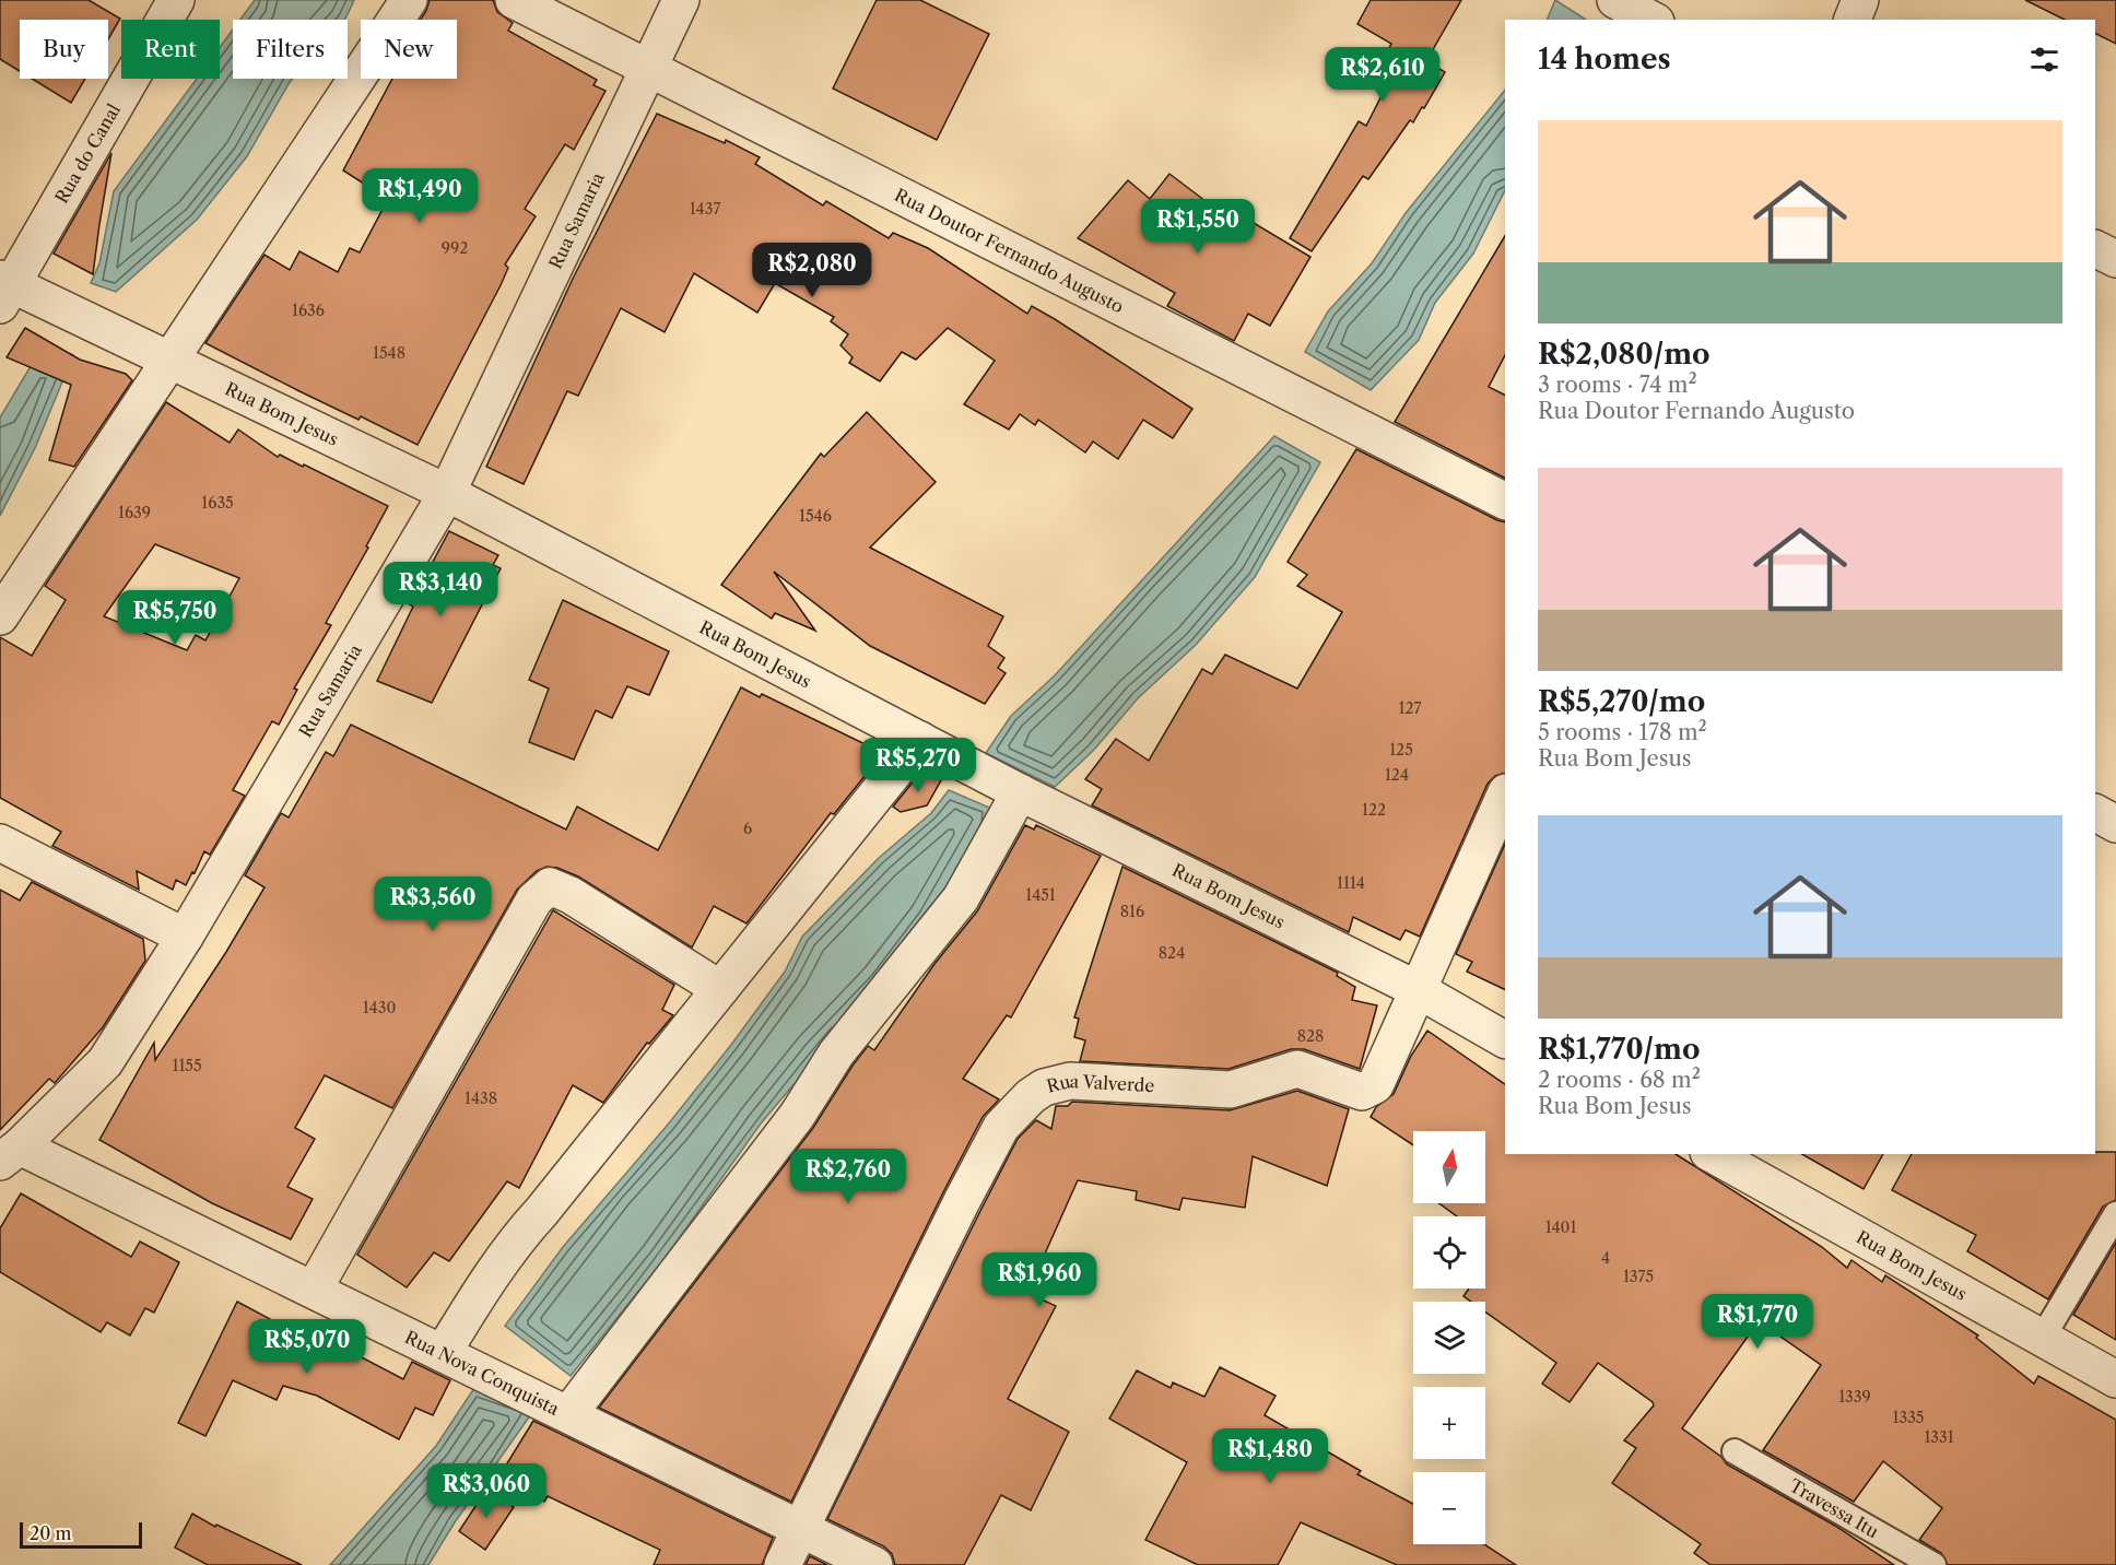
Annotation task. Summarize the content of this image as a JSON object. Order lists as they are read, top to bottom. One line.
{"streets":{"street":["Rua do Canal","Rua Samaria","Rua Doutor Fernando Augusto","Rua Bom Jesus","Rua Valverde","Rua Nova Conquista"],"lane":["Travessa Itu"]},"crossings":[["Rua do Canal","Rua Bom Jesus"],["Rua Samaria","Rua Doutor Fernando Augusto"],["Rua Samaria","Rua Bom Jesus"],["Rua Samaria","Rua Nova Conquista"],["Rua Bom Jesus","Rua Valverde"],["Rua Valverde","Rua Nova Conquista"]],"house_numbers":["1437","992","1636","1548","1635","1639","1546","127","125","124","122","6","1114","1451","816","824","1430","828","1155","1438","1401","4","1375","1339","1335","1331"],"scale_bar":"20 m","north":"top","page":{"chip":["Buy","Rent","Filters","New"],"heading":"14 homes","price":["R$2,610","R$1,490","R$1,550","R$2,080","R$3,140","R$5,750","R$5,270","R$3,560","R$2,760","R$1,960","R$1,770","R$5,070","R$1,480","R$3,060"],"list":[{"name":"R$2,080/mo","note":"3 rooms · 74 m² · Rua Doutor Fernando Augusto"},{"name":"R$5,270/mo","note":"5 rooms · 178 m² · Rua Bom Jesus"},{"name":"R$1,770/mo","note":"2 rooms · 68 m² · Rua Bom Jesus"}],"map_buttons":["+","−"],"scale":"20 m"}}
